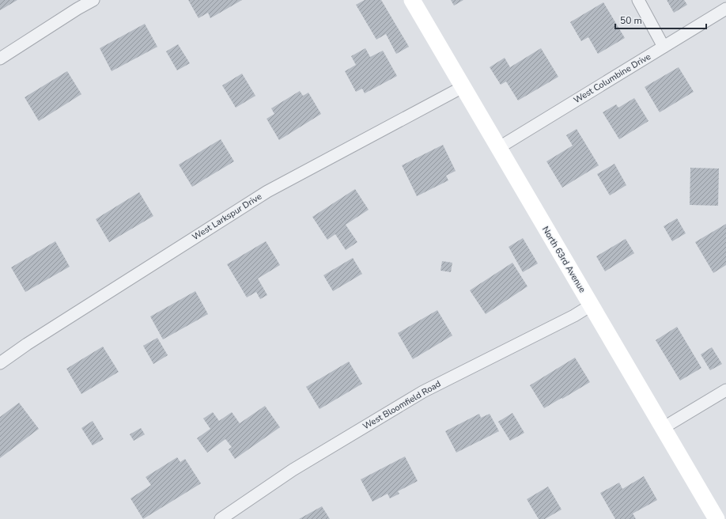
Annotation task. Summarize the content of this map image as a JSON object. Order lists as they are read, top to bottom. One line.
{"streets":{"street":["West Columbine Drive","West Larkspur Drive","North 63rd Avenue","West Bloomfield Road"]},"crossings":[["West Columbine Drive","North 63rd Avenue"],["West Larkspur Drive","North 63rd Avenue"],["North 63rd Avenue","West Bloomfield Road"]],"scale_bar":"50 m"}
